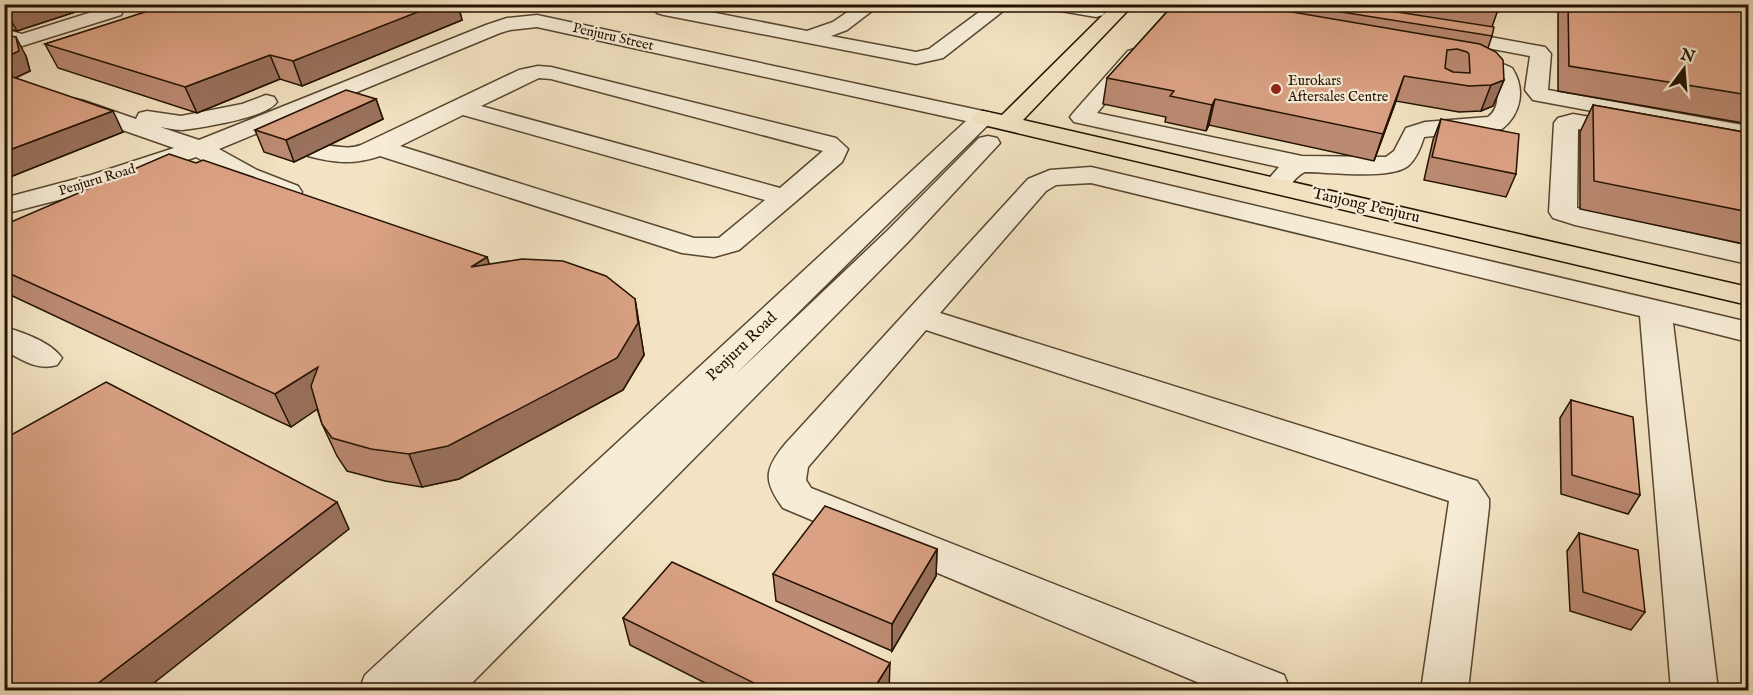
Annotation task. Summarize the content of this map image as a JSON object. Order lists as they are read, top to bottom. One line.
{"streets":{"main road":["Penjuru Road","Tanjong Penjuru"],"street":["Penjuru Street"]},"crossings":[["Penjuru Street","Penjuru Road"],["Penjuru Street","Tanjong Penjuru"],["Penjuru Road","Tanjong Penjuru"]],"places":["Eurokars Aftersales Centre"],"north":"top"}
